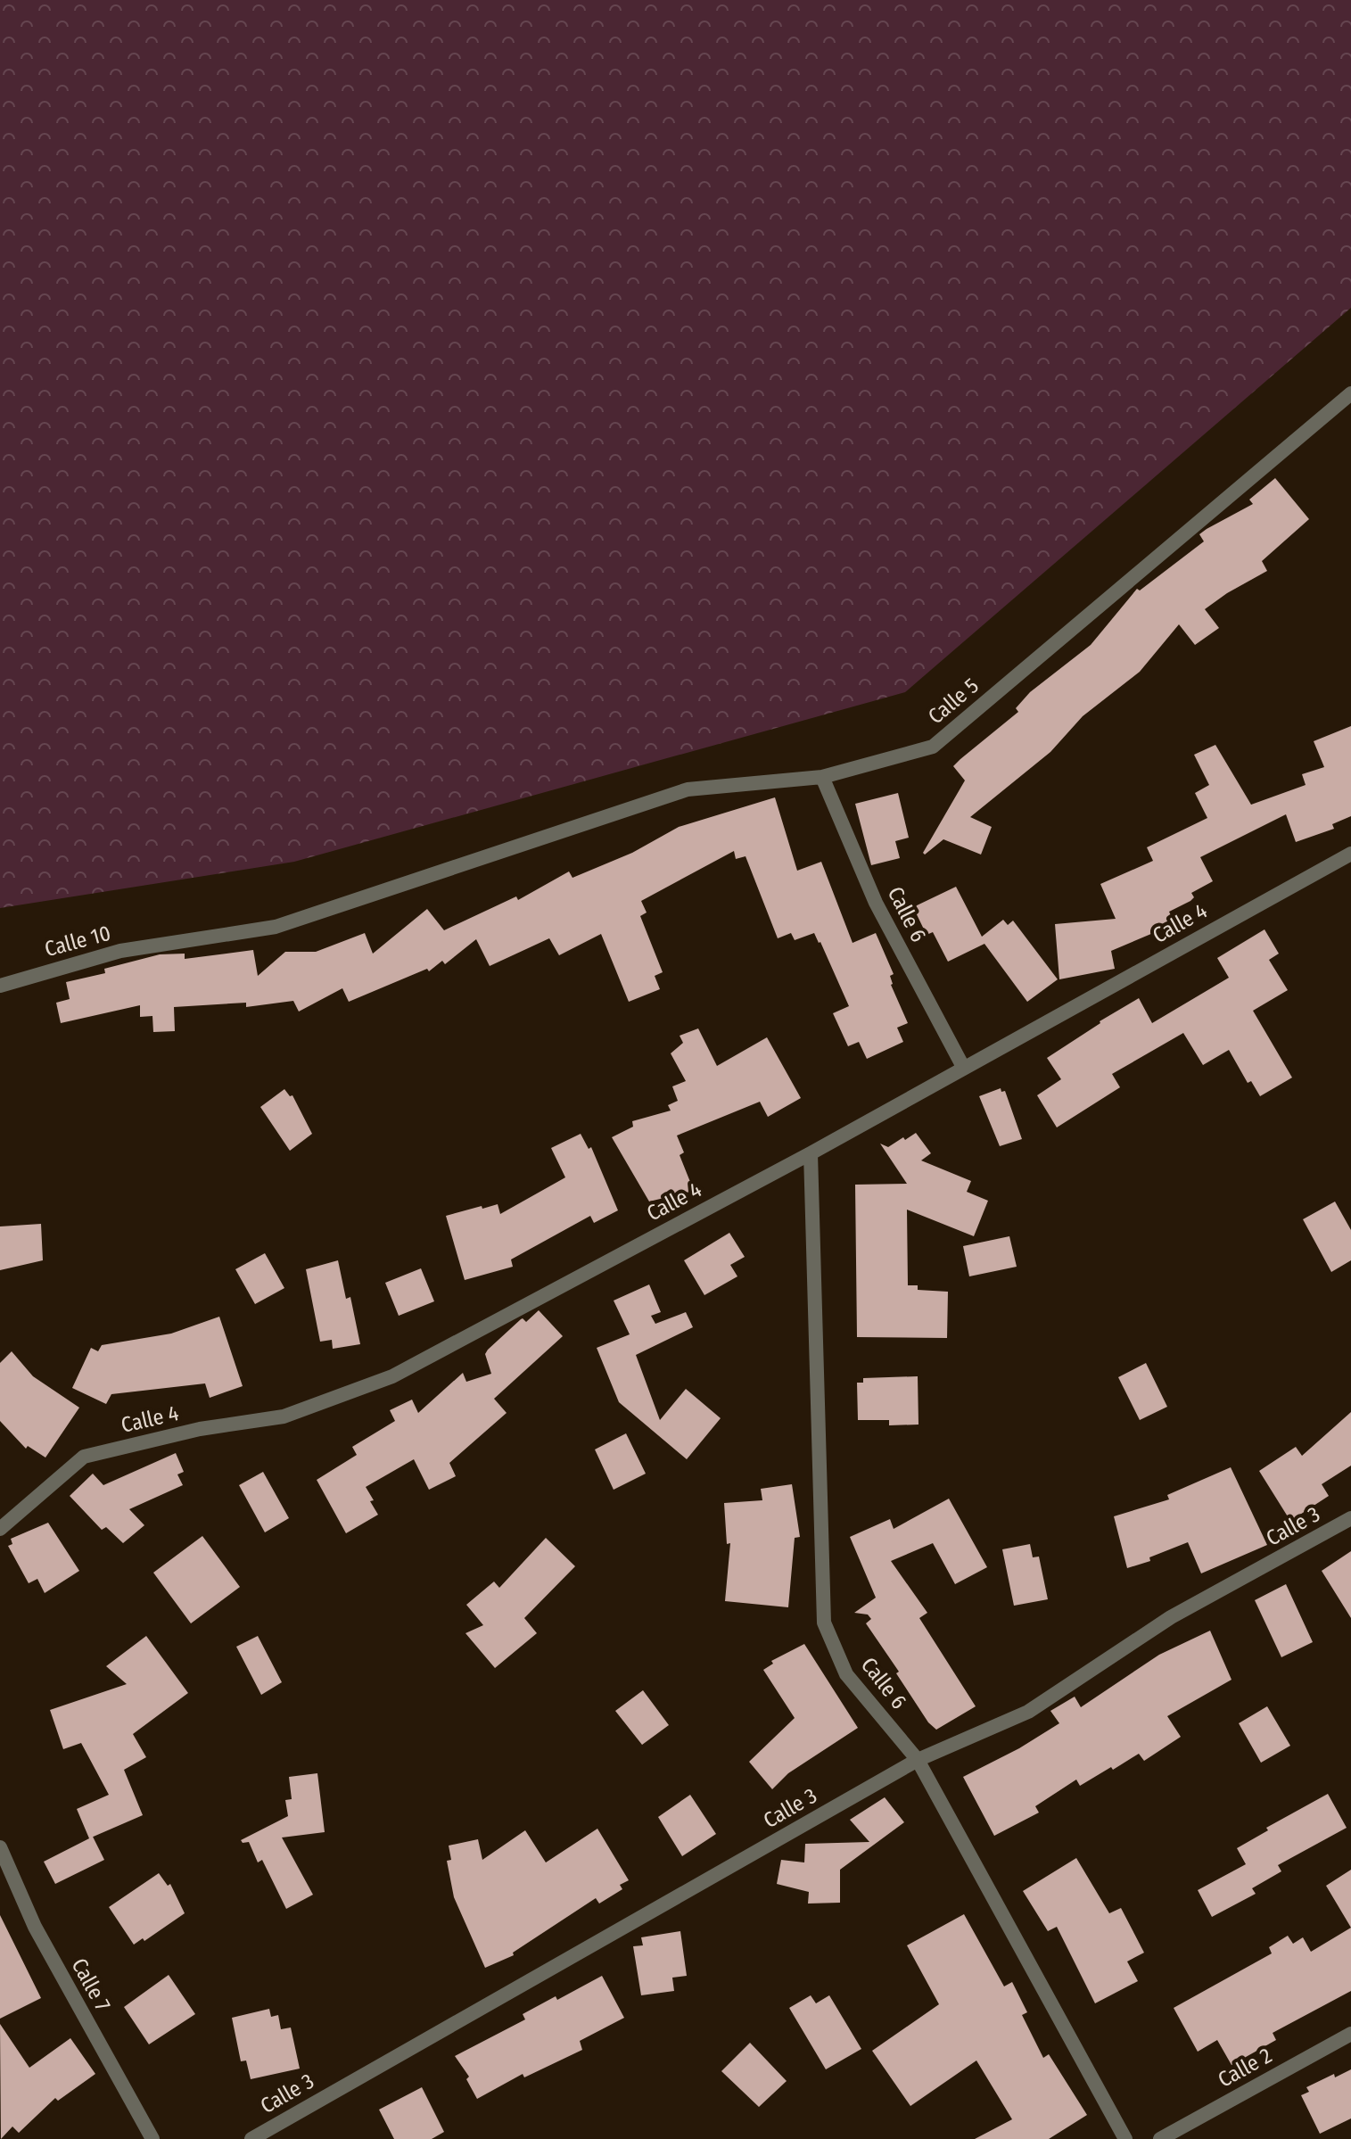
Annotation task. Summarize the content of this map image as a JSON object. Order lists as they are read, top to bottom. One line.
{"streets":{"street":["Calle 5","Calle 6","Calle 4","Calle 10","Calle 3","Calle 7","Calle 2"]},"crossings":[["Calle 5","Calle 6"],["Calle 5","Calle 10"],["Calle 6","Calle 4"],["Calle 6","Calle 3"]]}
